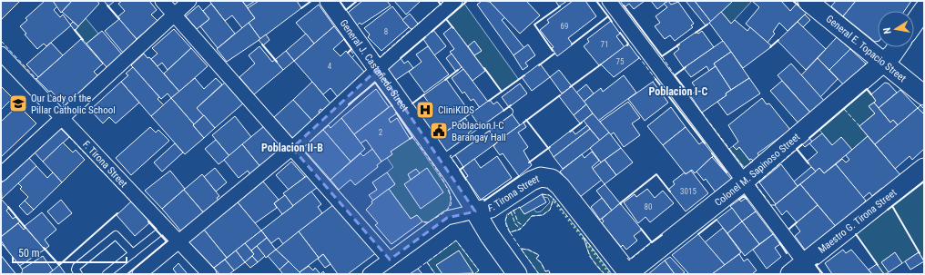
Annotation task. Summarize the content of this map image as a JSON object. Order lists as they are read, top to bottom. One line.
{"streets":{"main road":["General E. Topacio Street","General J. Castañeda Street","F. Tirona Street","Colonel M. Sapinoso Street","Maestro G. Tirona Street"]},"crossings":[["General E. Topacio Street","Colonel M. Sapinoso Street"],["General J. Castañeda Street","F. Tirona Street"],["F. Tirona Street","Colonel M. Sapinoso Street"]],"districts":["Poblacion I-C","Poblacion II-B"],"places":{"school or university":["Our Lady of the Pillar Catholic School"],"hospital":["CliniKIDS"],"public building":["Poblacion I-C Barangay Hall"]},"house_numbers":["69","8","71","75","4","2","3015","80"],"scale_bar":"50 m","north":"left"}
